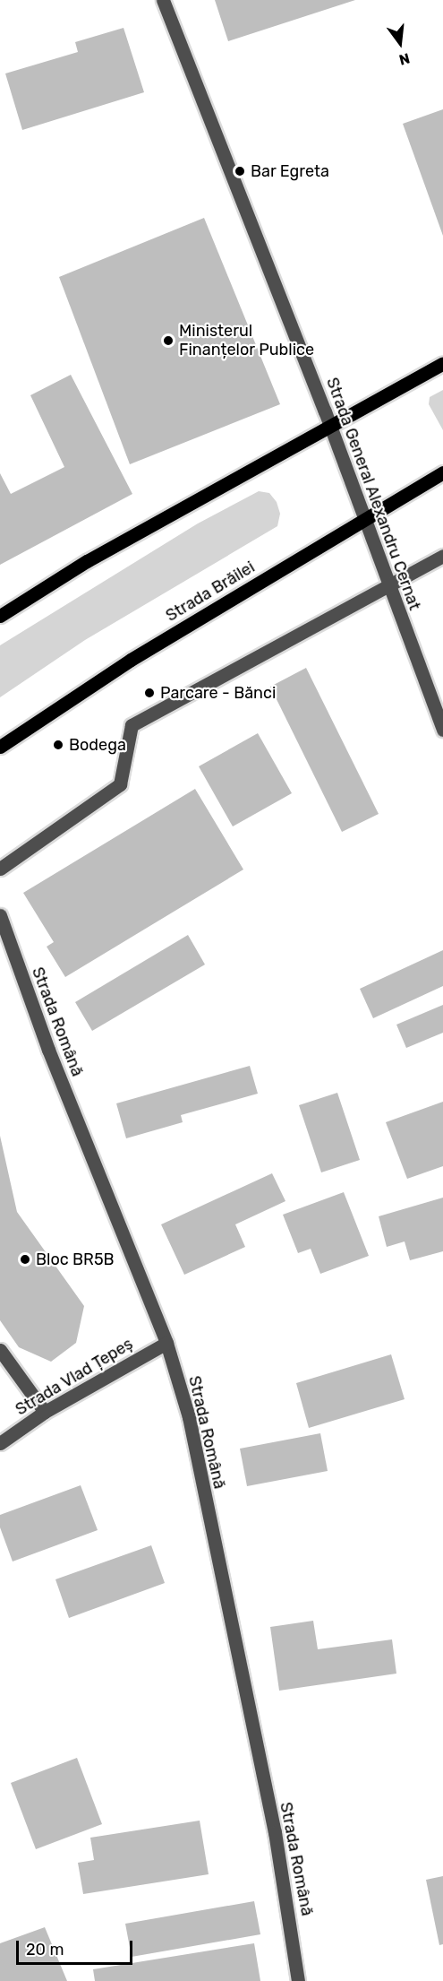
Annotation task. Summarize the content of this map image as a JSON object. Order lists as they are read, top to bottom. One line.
{"streets":{"main road":["Strada Brăilei"],"street":["Strada General Alexandru Cernat","Strada Română","Strada Vlad Țepeș"]},"crossings":[["Strada General Alexandru Cernat","Strada Brăilei"],["Strada Română","Strada Vlad Țepeș"]],"places":["Bar Egreta","Ministerul Finanțelor Publice","Parcare - Bănci","Bodega","Bloc BR5B"],"scale_bar":"20 m","north":"bottom"}
